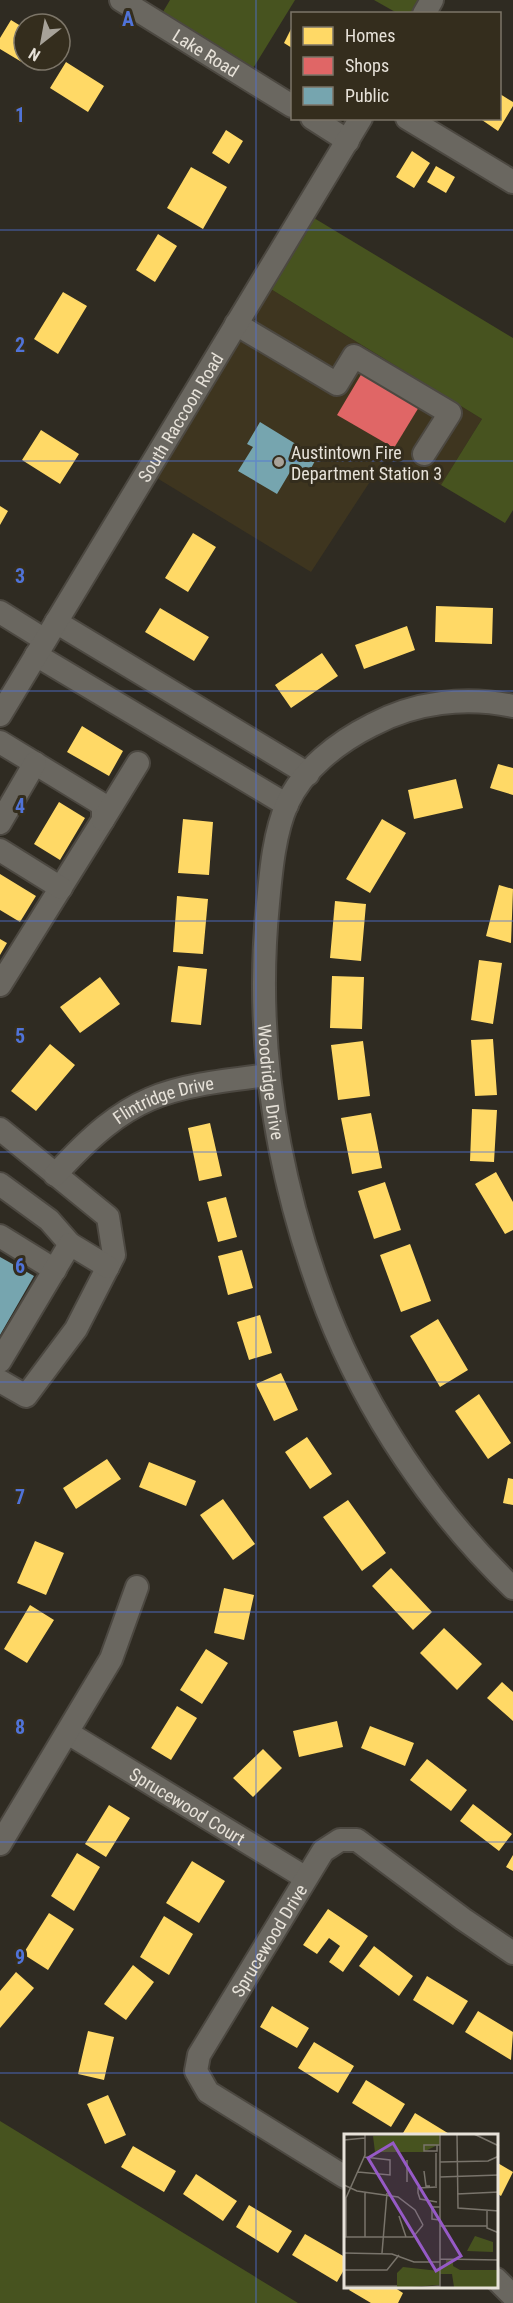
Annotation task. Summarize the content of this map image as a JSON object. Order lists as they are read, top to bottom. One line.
{"streets":{"street":["Lake Road","South Raccoon Road","Woodridge Drive","Flintridge Drive","Sprucewood Court","Sprucewood Drive"]},"crossings":[["Woodridge Drive","Flintridge Drive"],["Sprucewood Court","Sprucewood Drive"]],"places":["Austintown Fire Department Station 3"],"legend":["Homes","Shops","Public"],"north":"bottom left","grid":{"columns":["A"],"rows":["1","2","3","4","5","6","7","8","9"]}}
